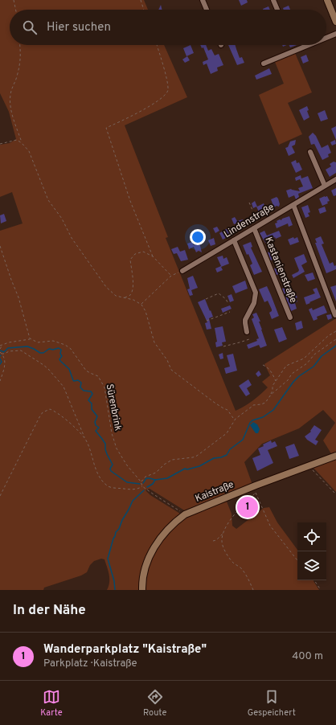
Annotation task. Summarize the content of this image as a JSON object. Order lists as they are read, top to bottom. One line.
{"streets":{"street":["Lindenstraße","Kastanienstraße","Kaistraße"],"path":["Sürenbrink"]},"crossings":[["Lindenstraße","Kastanienstraße"]],"page":{"search":"Hier suchen","pins":"1","heading":"In der Nähe","list":[{"mark":"1","name":"Wanderparkplatz \"Kaistraße\"","note":"Parkplatz · Kaistraße","value":"400 m"}],"nav":["Karte","Route","Gespeichert"]}}
